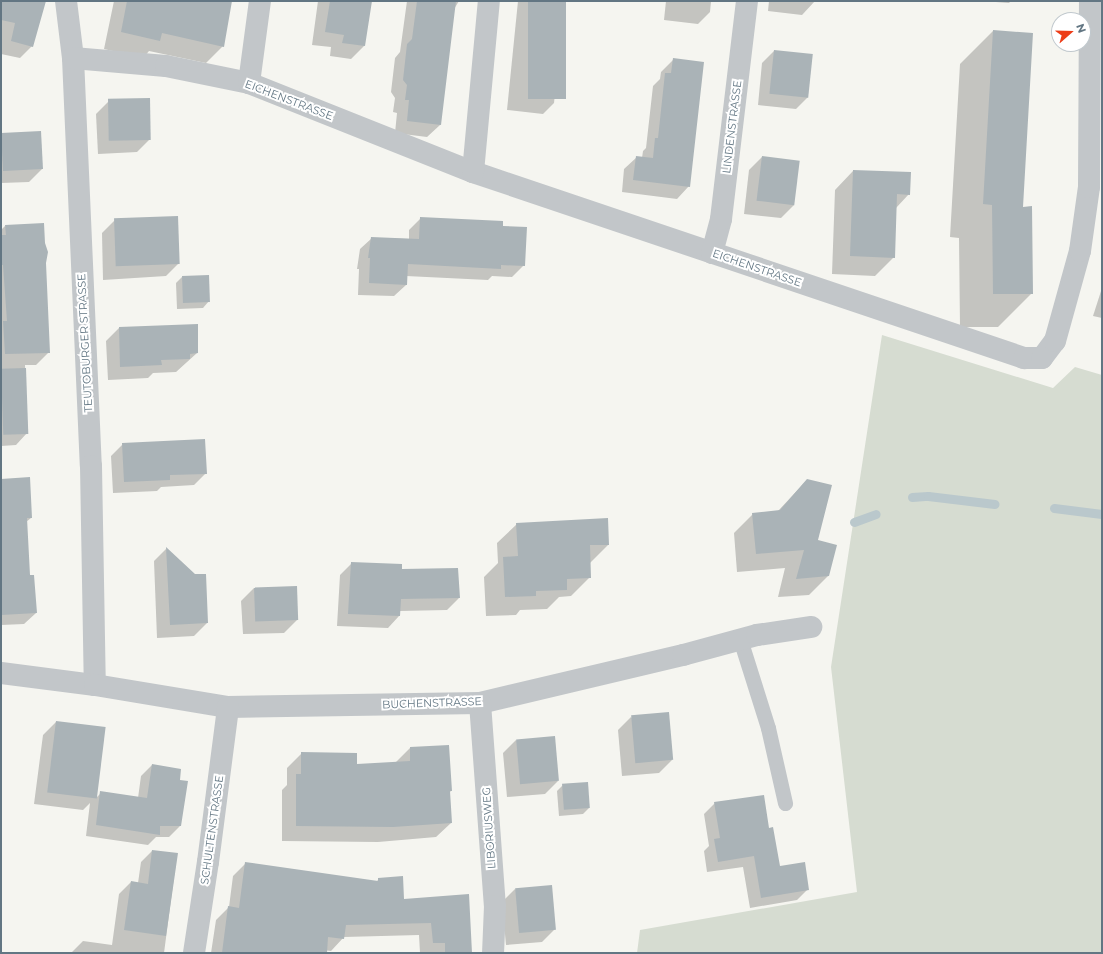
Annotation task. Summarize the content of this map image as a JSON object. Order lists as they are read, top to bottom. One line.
{"streets":{"street":["EICHENSTRASSE","LINDENSTRASSE","TEUTOBURGER STRASSE","BUCHENSTRASSE","LIBORIUSWEG","SCHULTENSTRASSE"]},"crossings":[["EICHENSTRASSE","LINDENSTRASSE"],["EICHENSTRASSE","TEUTOBURGER STRASSE"],["TEUTOBURGER STRASSE","BUCHENSTRASSE"],["BUCHENSTRASSE","LIBORIUSWEG"],["BUCHENSTRASSE","SCHULTENSTRASSE"]],"north":"right"}
